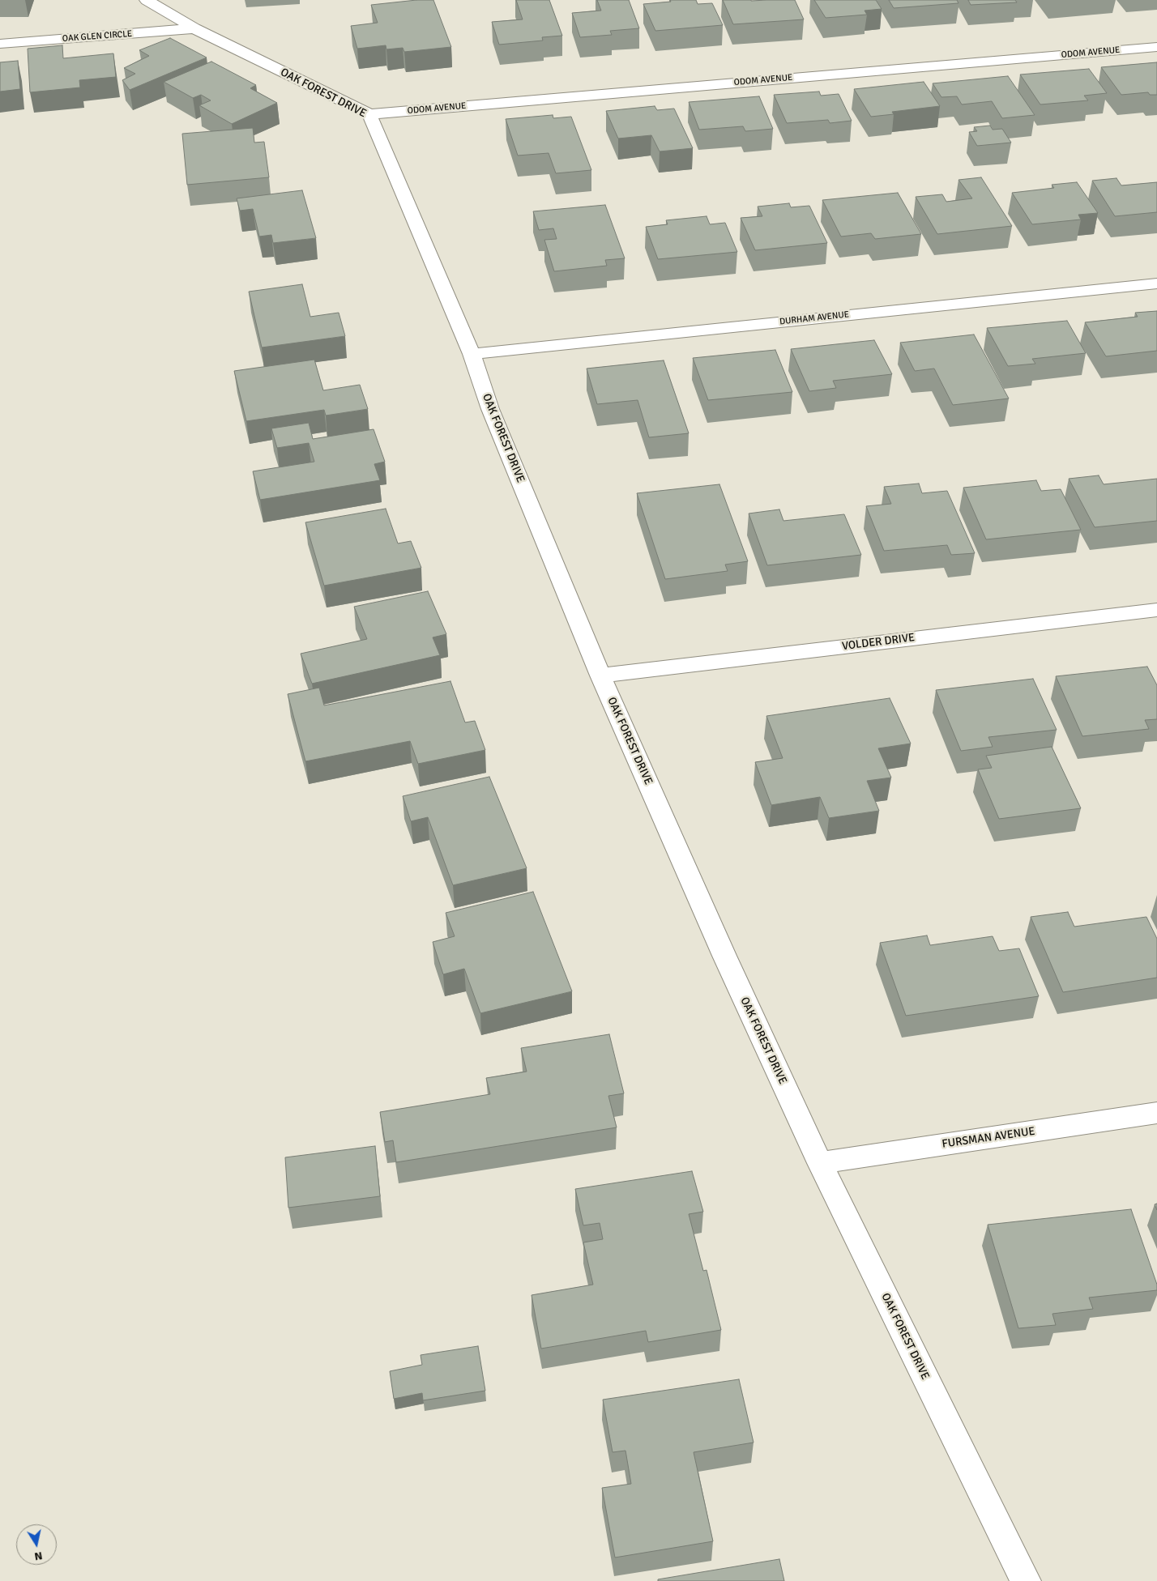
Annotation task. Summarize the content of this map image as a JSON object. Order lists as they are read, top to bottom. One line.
{"streets":{"street":["OAK GLEN CIRCLE","ODOM AVENUE","OAK FOREST DRIVE","DURHAM AVENUE","VOLDER DRIVE","FURSMAN AVENUE"]},"crossings":[["OAK GLEN CIRCLE","OAK FOREST DRIVE"],["ODOM AVENUE","OAK FOREST DRIVE"],["OAK FOREST DRIVE","DURHAM AVENUE"],["OAK FOREST DRIVE","VOLDER DRIVE"],["OAK FOREST DRIVE","FURSMAN AVENUE"]],"north":"bottom"}
